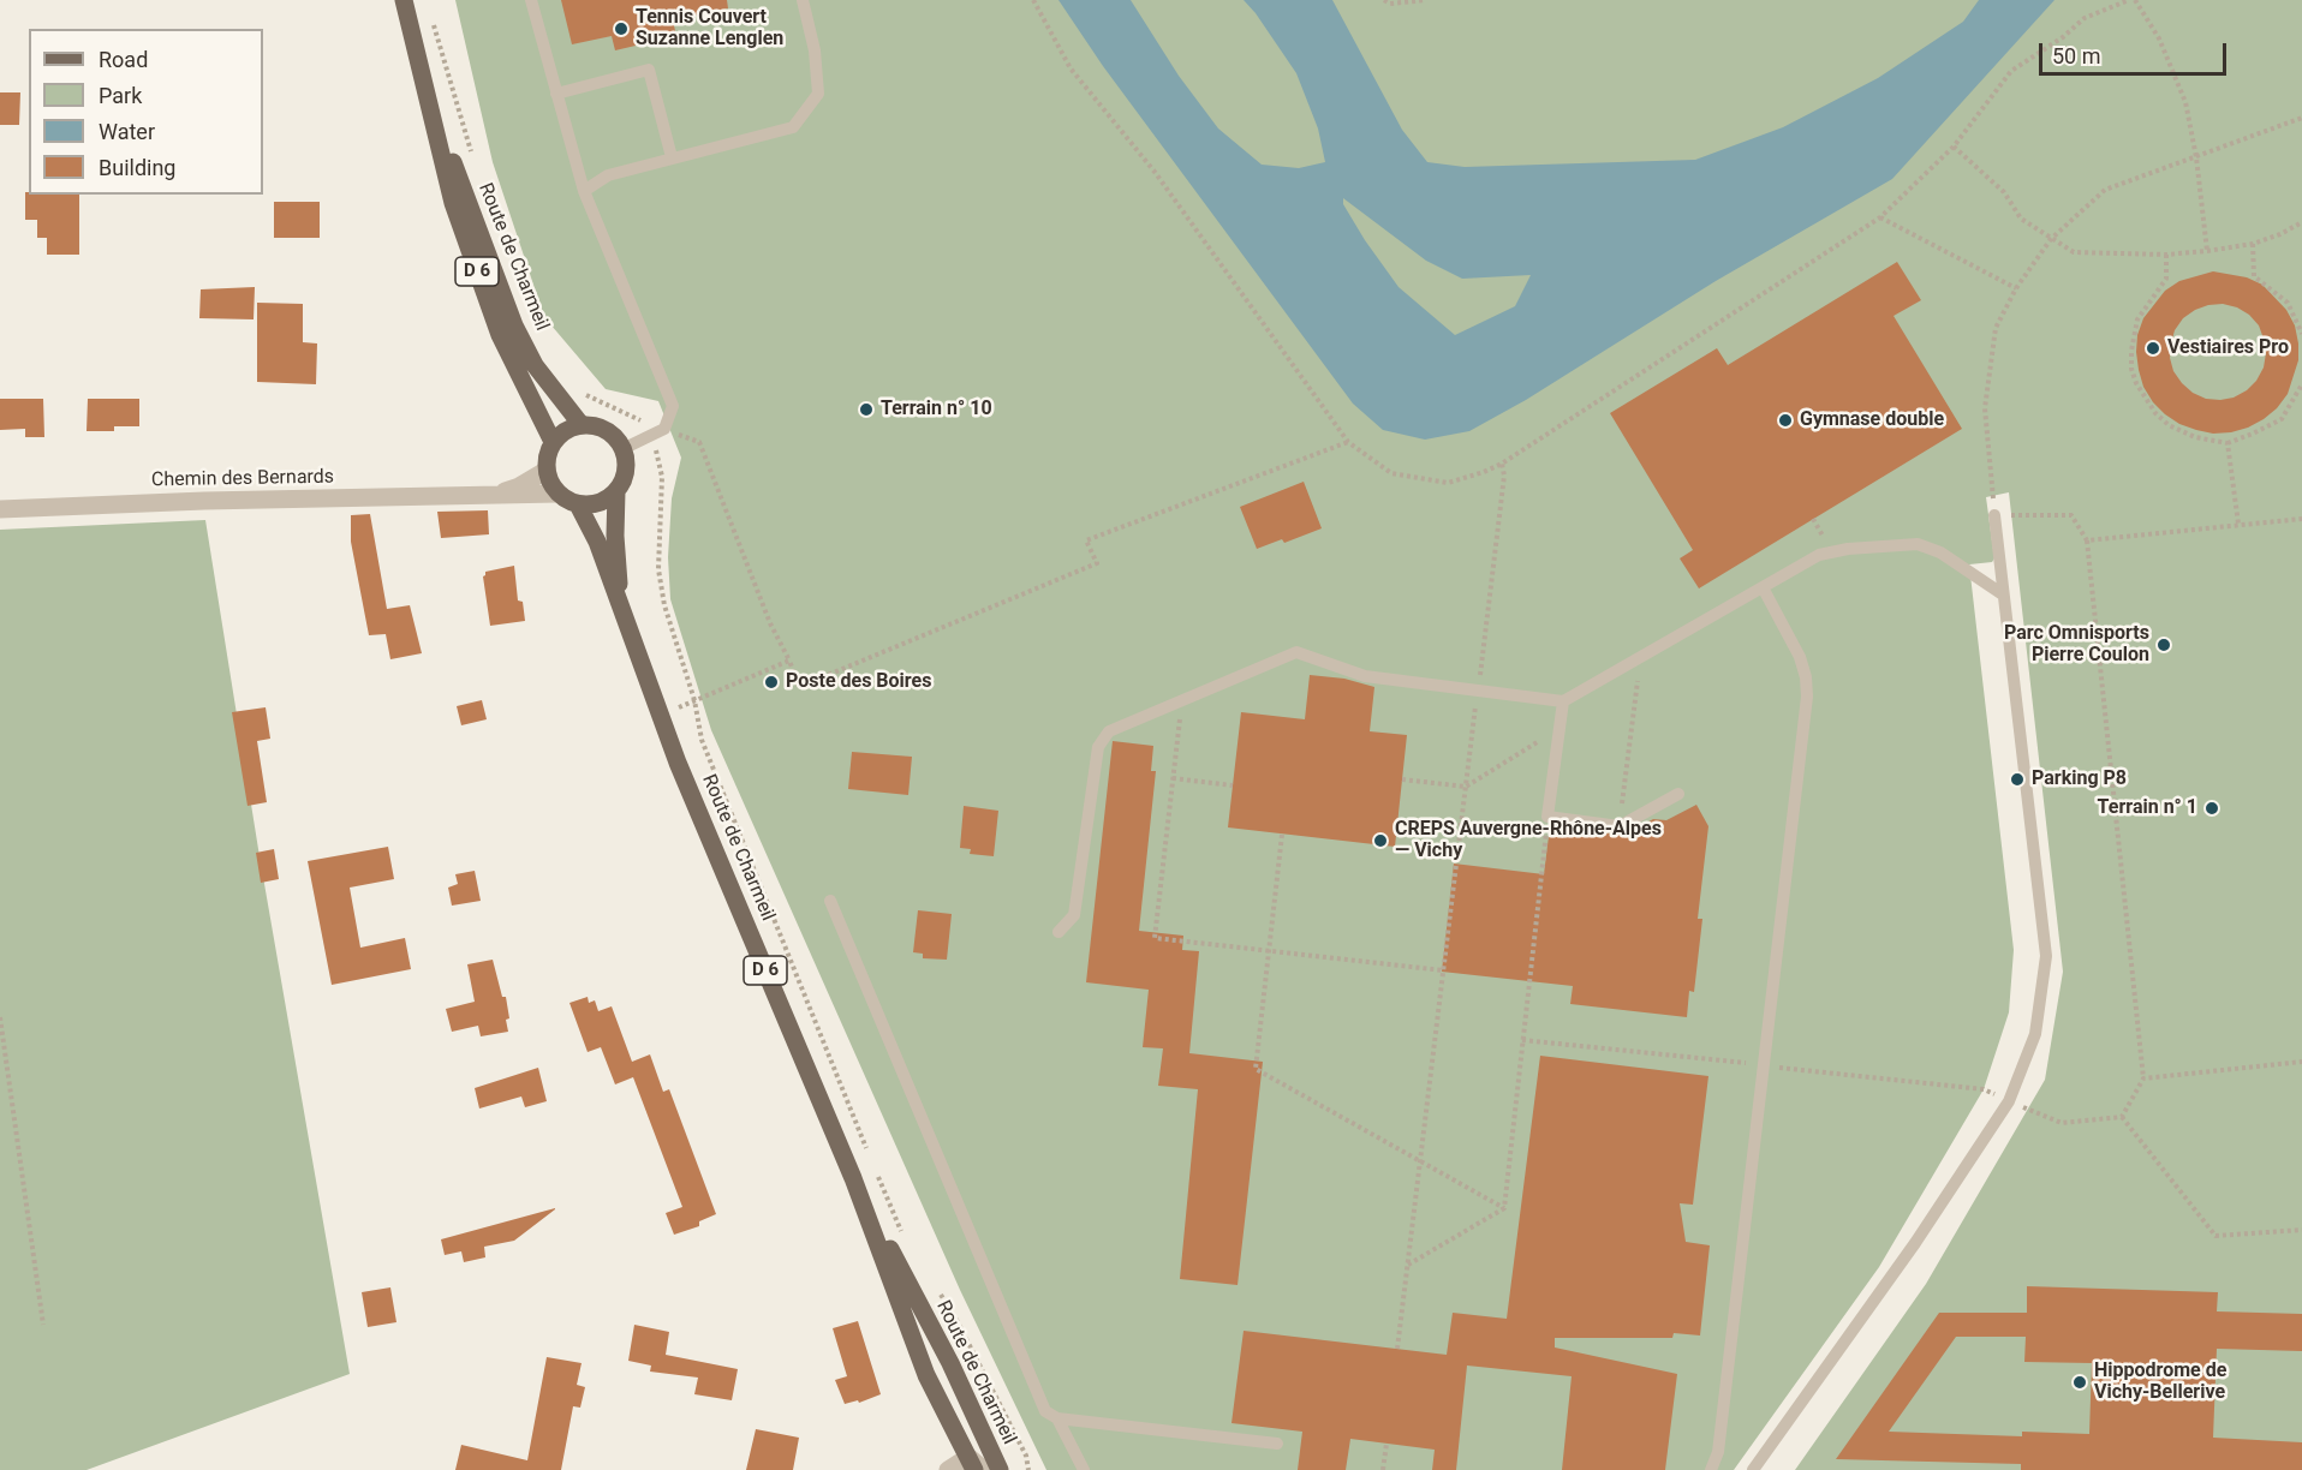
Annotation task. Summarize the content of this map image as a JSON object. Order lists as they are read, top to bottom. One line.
{"streets":{"main road":["Route de Charmeil","D 6"],"street":["Chemin des Bernards"]},"crossings":[["Route de Charmeil","Chemin des Bernards"]],"places":["Tennis Couvert Suzanne Lenglen","Vestiaires Pro","Terrain n° 10","Gymnase double","Parc Omnisports Pierre Coulon","Poste des Boires","Parking P8","Terrain n° 1","CREPS Auvergne-Rhône-Alpes — Vichy","Hippodrome de Vichy-Bellerive"],"legend":["Road","Park","Water","Building"],"scale_bar":"50 m"}
